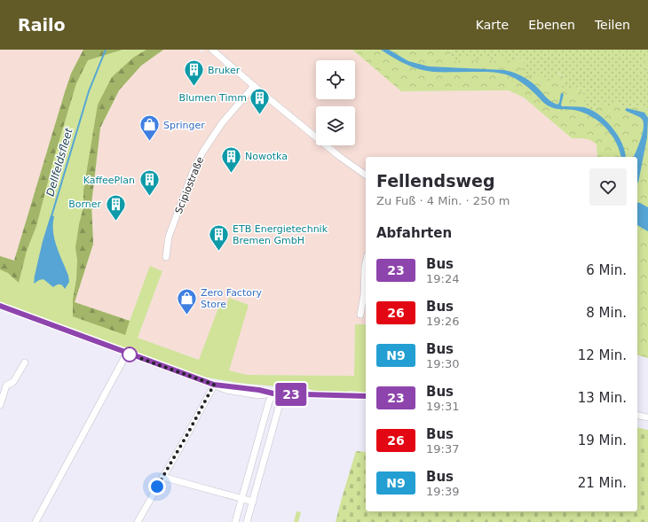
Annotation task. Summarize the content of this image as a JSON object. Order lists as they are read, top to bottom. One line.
{"streets":{"street":["Scipiostraße"]},"water":["Dellfeldsfleet"],"places":{"building":["Bruker","Blumen Timm","Nowotka","KaffeePlan","Borner","ETB Energietechnik Bremen GmbH"],"shop":["Springer","Zero Factory Store"]},"lines":["bus line 23"],"page":{"header":"Railo","nav":["Karte","Ebenen","Teilen"],"on_map":"23","heading":[["Fellendsweg","Zu Fuß · 4 Min. · 250 m"],"Abfahrten"],"list":[{"mark":"23","name":"Bus","note":"19:24","value":"6 Min."},{"mark":"26","name":"Bus","note":"19:26","value":"8 Min."},{"mark":"N9","name":"Bus","note":"19:30","value":"12 Min."},{"mark":"23","name":"Bus","note":"19:31","value":"13 Min."},{"mark":"26","name":"Bus","note":"19:37","value":"19 Min."},{"mark":"N9","name":"Bus","note":"19:39","value":"21 Min."}]}}
